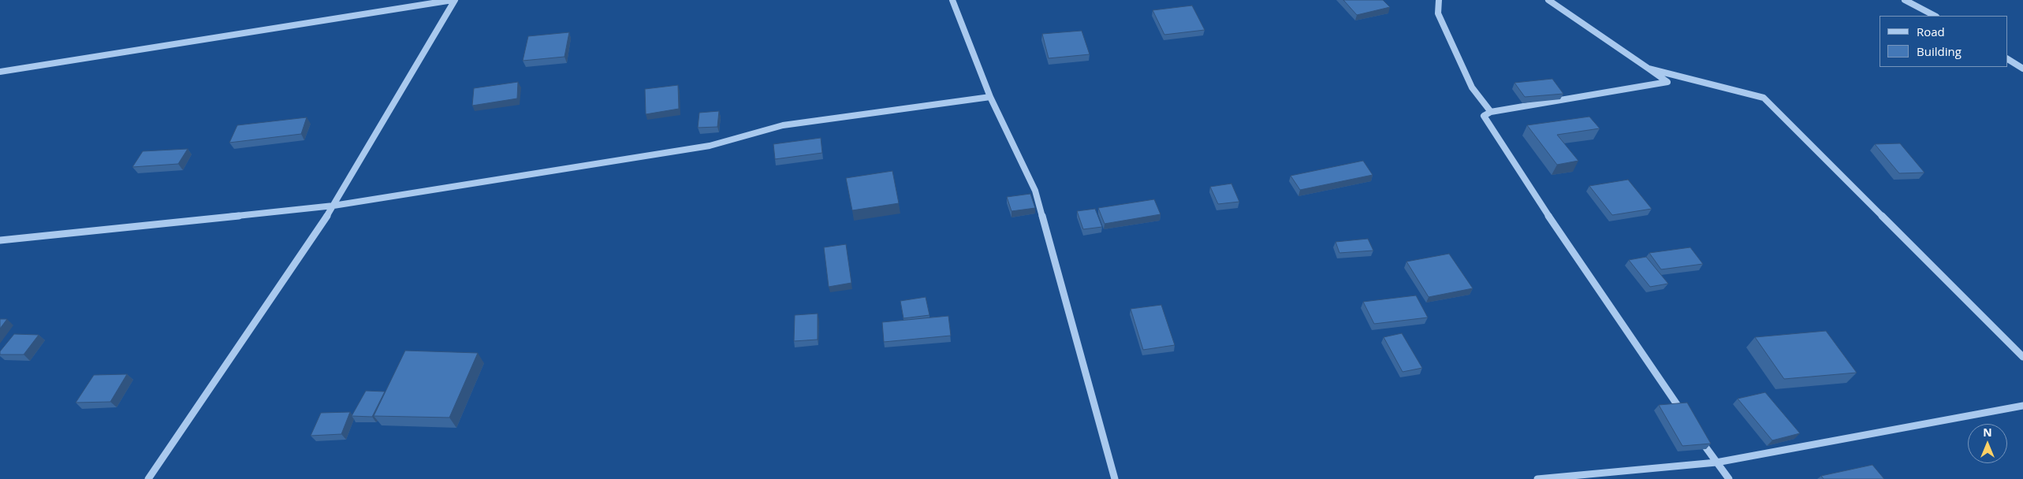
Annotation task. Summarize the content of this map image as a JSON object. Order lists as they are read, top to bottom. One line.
{"legend":["Road","Building"],"north":"top"}
